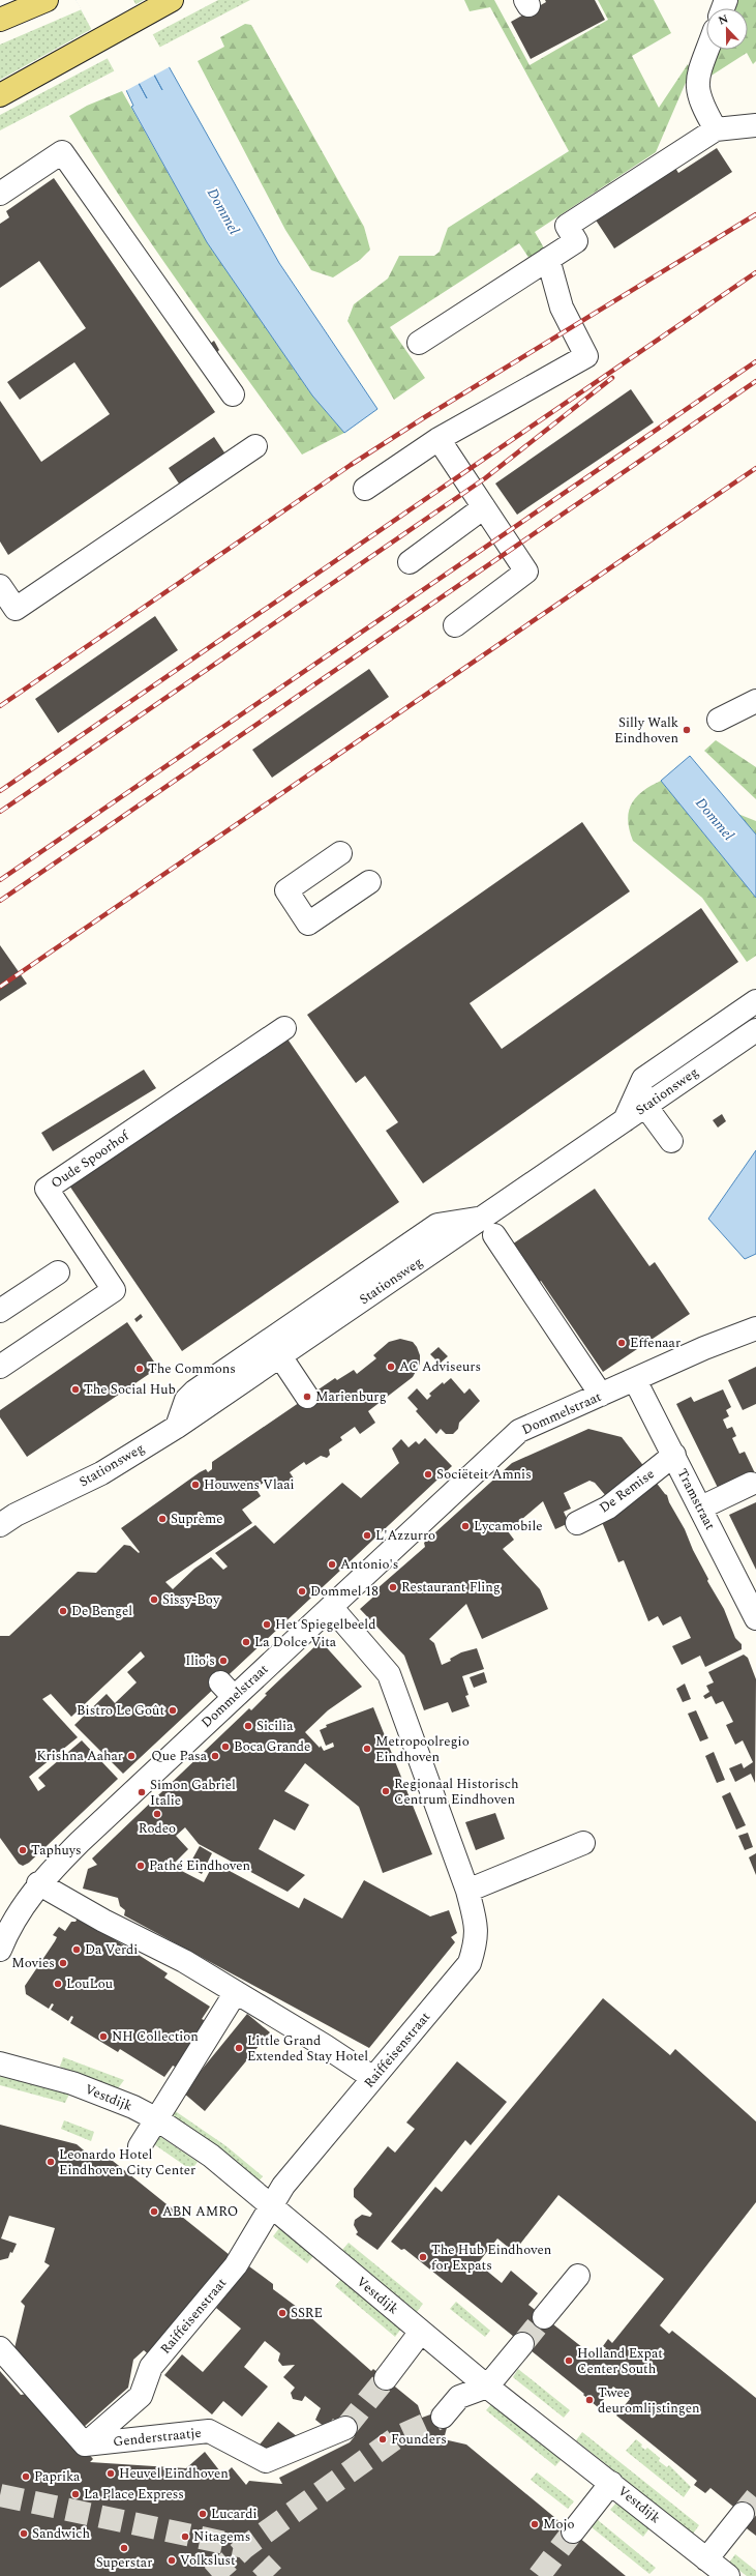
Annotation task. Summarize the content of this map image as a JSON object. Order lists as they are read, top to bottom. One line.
{"streets":{"street":["Stationsweg","Oude Spoorhof","Dommelstraat","De Remise","Tramstraat","Raiffeisenstraat","Vestdijk","Genderstraatje"]},"crossings":[["Dommelstraat","Tramstraat"],["Dommelstraat","Raiffeisenstraat"],["De Remise","Tramstraat"],["Raiffeisenstraat","Vestdijk"],["Raiffeisenstraat","Genderstraatje"]],"water":["Dommel"],"places":["Silly Walk Eindhoven","Effenaar","AC Adviseurs","The Commons","The Social Hub","Marienburg","Sociëteit Amnis","Houwens Vlaai","Suprème","Lycamobile","L'Azzurro","Antonio's","Restaurant Fling","Dommel 18","Sissy-Boy","De Bengel","Het Spiegelbeeld","La Dolce Vita","Ilio's","Bistro Le Goût","Sicilia","Boca Grande","Metropoolregio Eindhoven","Krishna Aahar","Que Pasa","Regionaal Historisch Centrum Eindhoven","Simon Gabriel Italie","Rodeo","Taphuys","Pathé Eindhoven","Da Verdi","Movies","LouLou","NH Collection","Little Grand Extended Stay Hotel","Leonardo Hotel Eindhoven City Center","ABN AMRO","The Hub Eindhoven for Expats","SSRE","Holland Expat Center South","Twee deuromlijstingen","Founders","Heuvel Eindhoven","Paprika","La Place Express","Lucardi","Mojo","Sandwich","Nitagems","Superstar","Volkslust"],"north":"top"}
